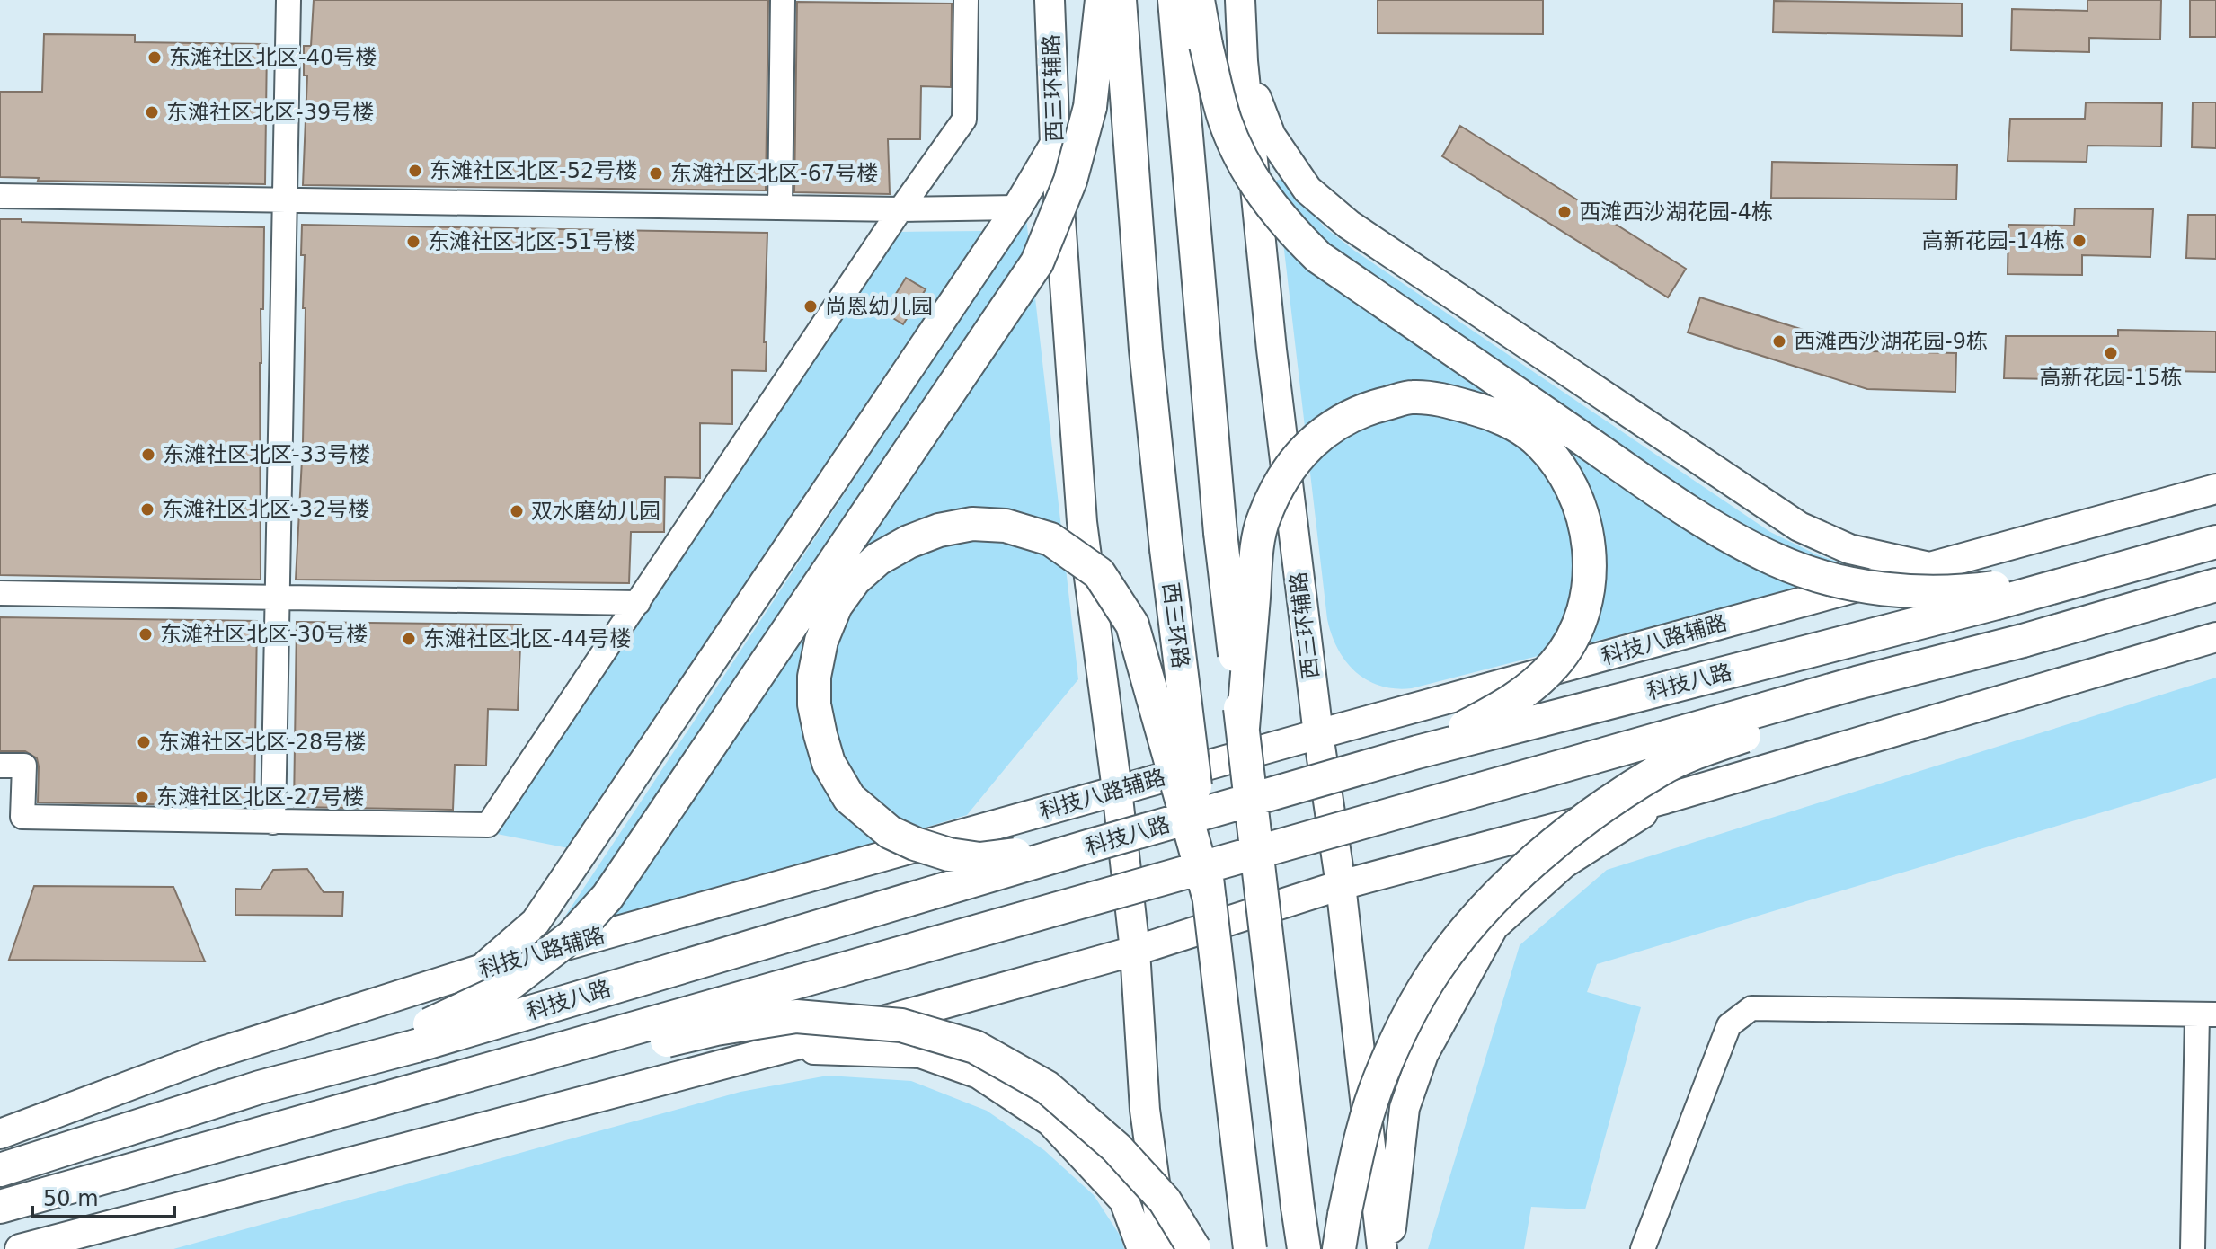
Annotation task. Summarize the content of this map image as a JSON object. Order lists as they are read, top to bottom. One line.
{"streets":{"highway":["西三环路","科技八路"],"main road":["西三环辅路","科技八路辅路"]},"crossings":[["西三环辅路","科技八路辅路"]],"places":["东滩社区北区-40号楼","东滩社区北区-39号楼","东滩社区北区-52号楼","东滩社区北区-67号楼","西滩西沙湖花园-4栋","高新花园-14栋","东滩社区北区-51号楼","尚恩幼儿园","西滩西沙湖花园-9栋","高新花园-15栋","东滩社区北区-33号楼","东滩社区北区-32号楼","双水磨幼儿园","东滩社区北区-30号楼","东滩社区北区-44号楼","东滩社区北区-28号楼","东滩社区北区-27号楼"],"scale_bar":"50 m"}
